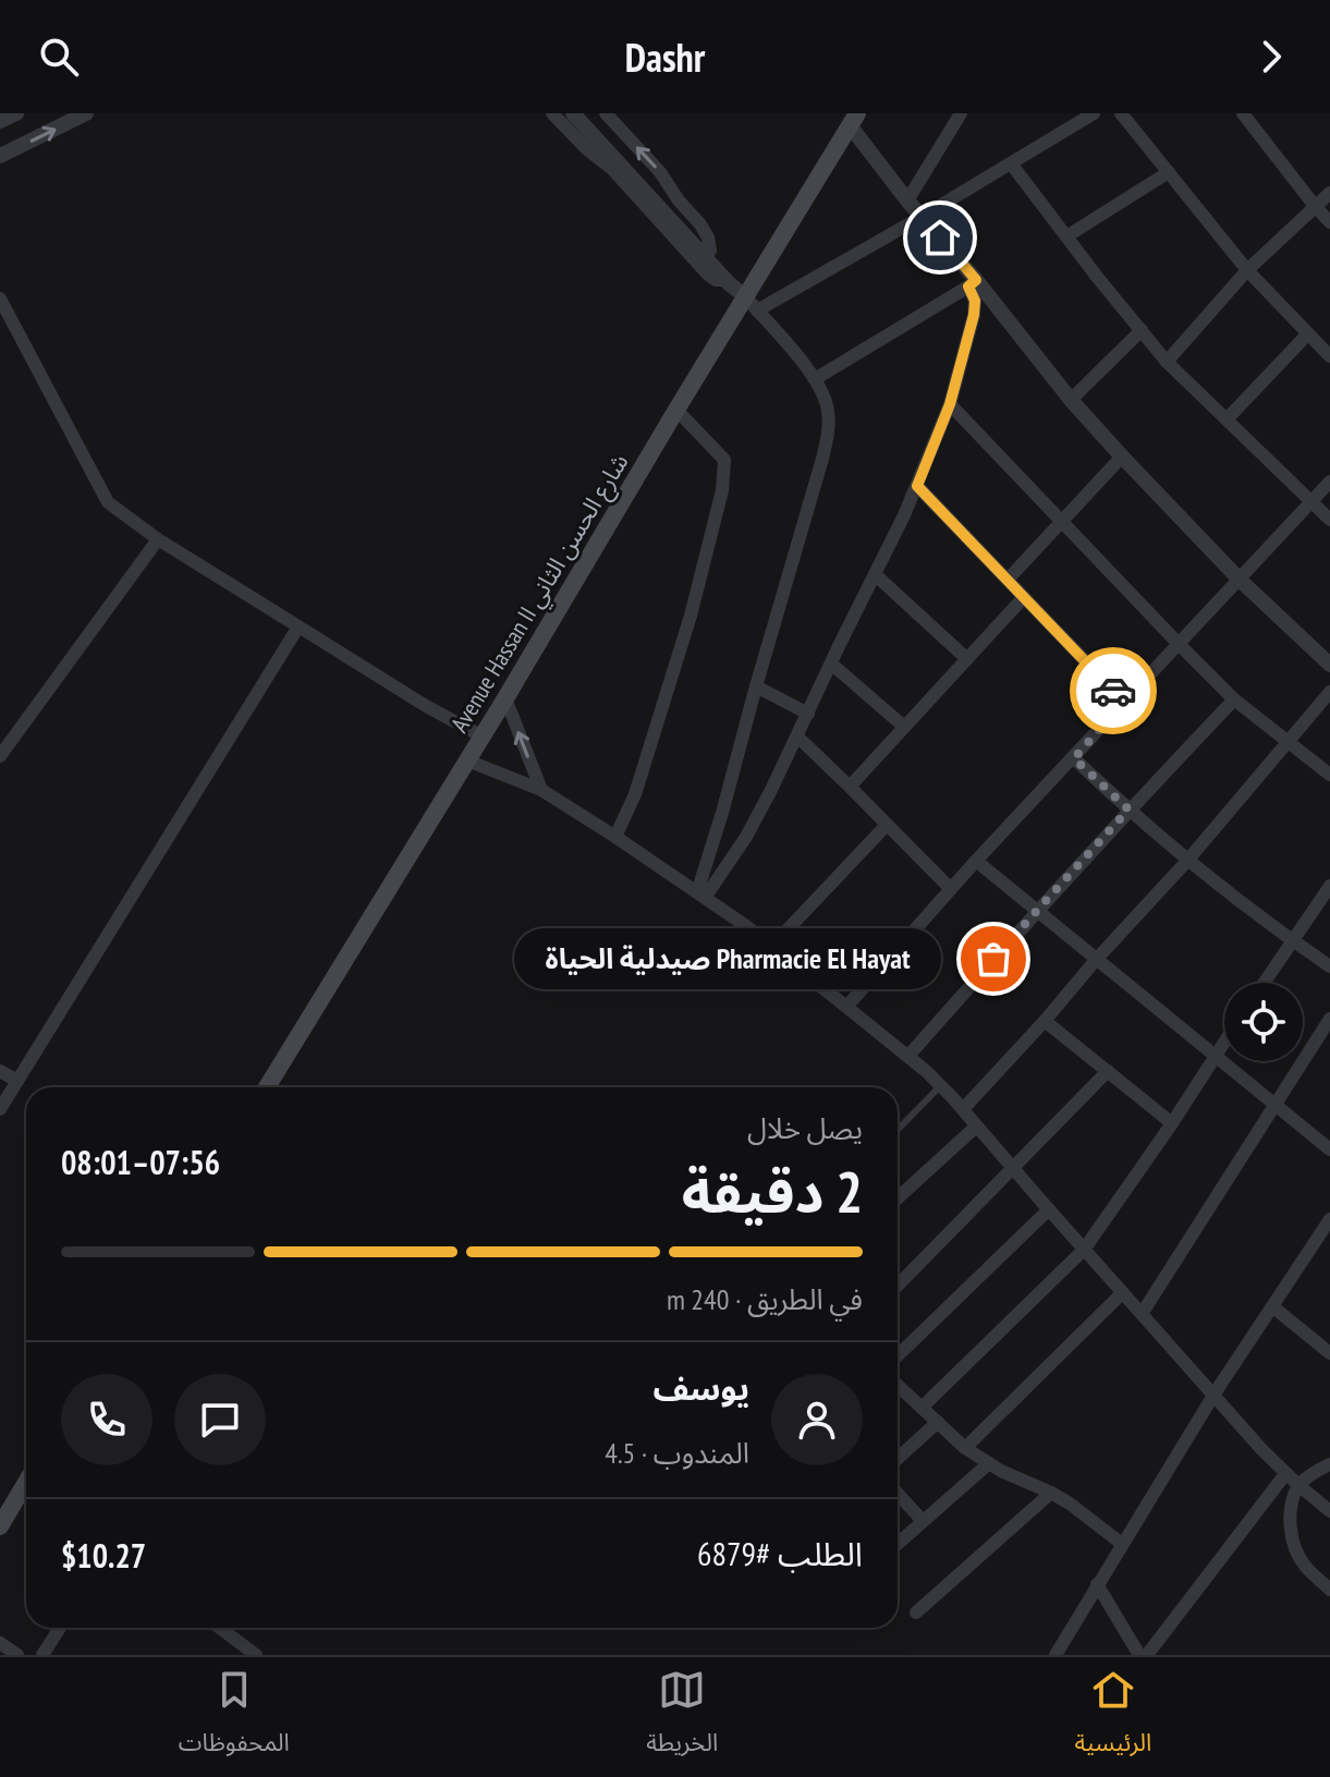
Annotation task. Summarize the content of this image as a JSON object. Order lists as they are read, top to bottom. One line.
{"streets":{"main road":["Avenue Hassan II شارع الحسن الثاني"]},"places":["Pharmacie El Hayat صيدلية الحياة"],"page":{"header":"Dashr","bubble":"Pharmacie El Hayat صيدلية الحياة","heading":["2 دقيقة","يصل خلال","07:56–08:01"],"panel":["يوسف","المندوب · 4.5","الطلب #6879","$10.27"],"bar":"في الطريق · 240 m","tabs":["الرئيسية","الخريطة","المحفوظات"]}}
